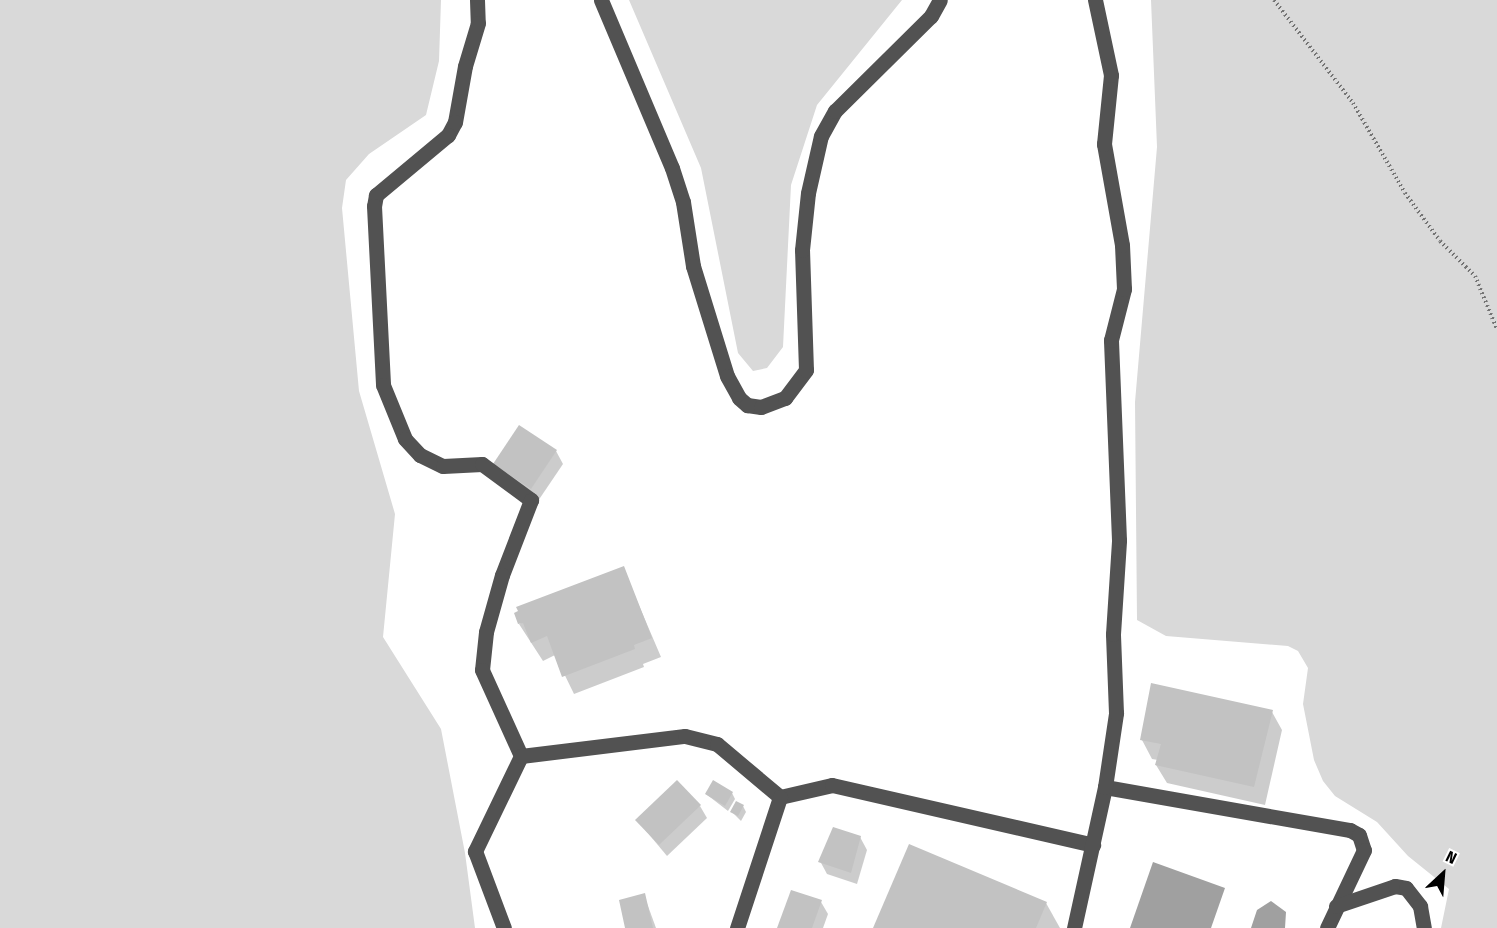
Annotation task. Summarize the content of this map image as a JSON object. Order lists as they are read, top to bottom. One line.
{"north":"top right"}
